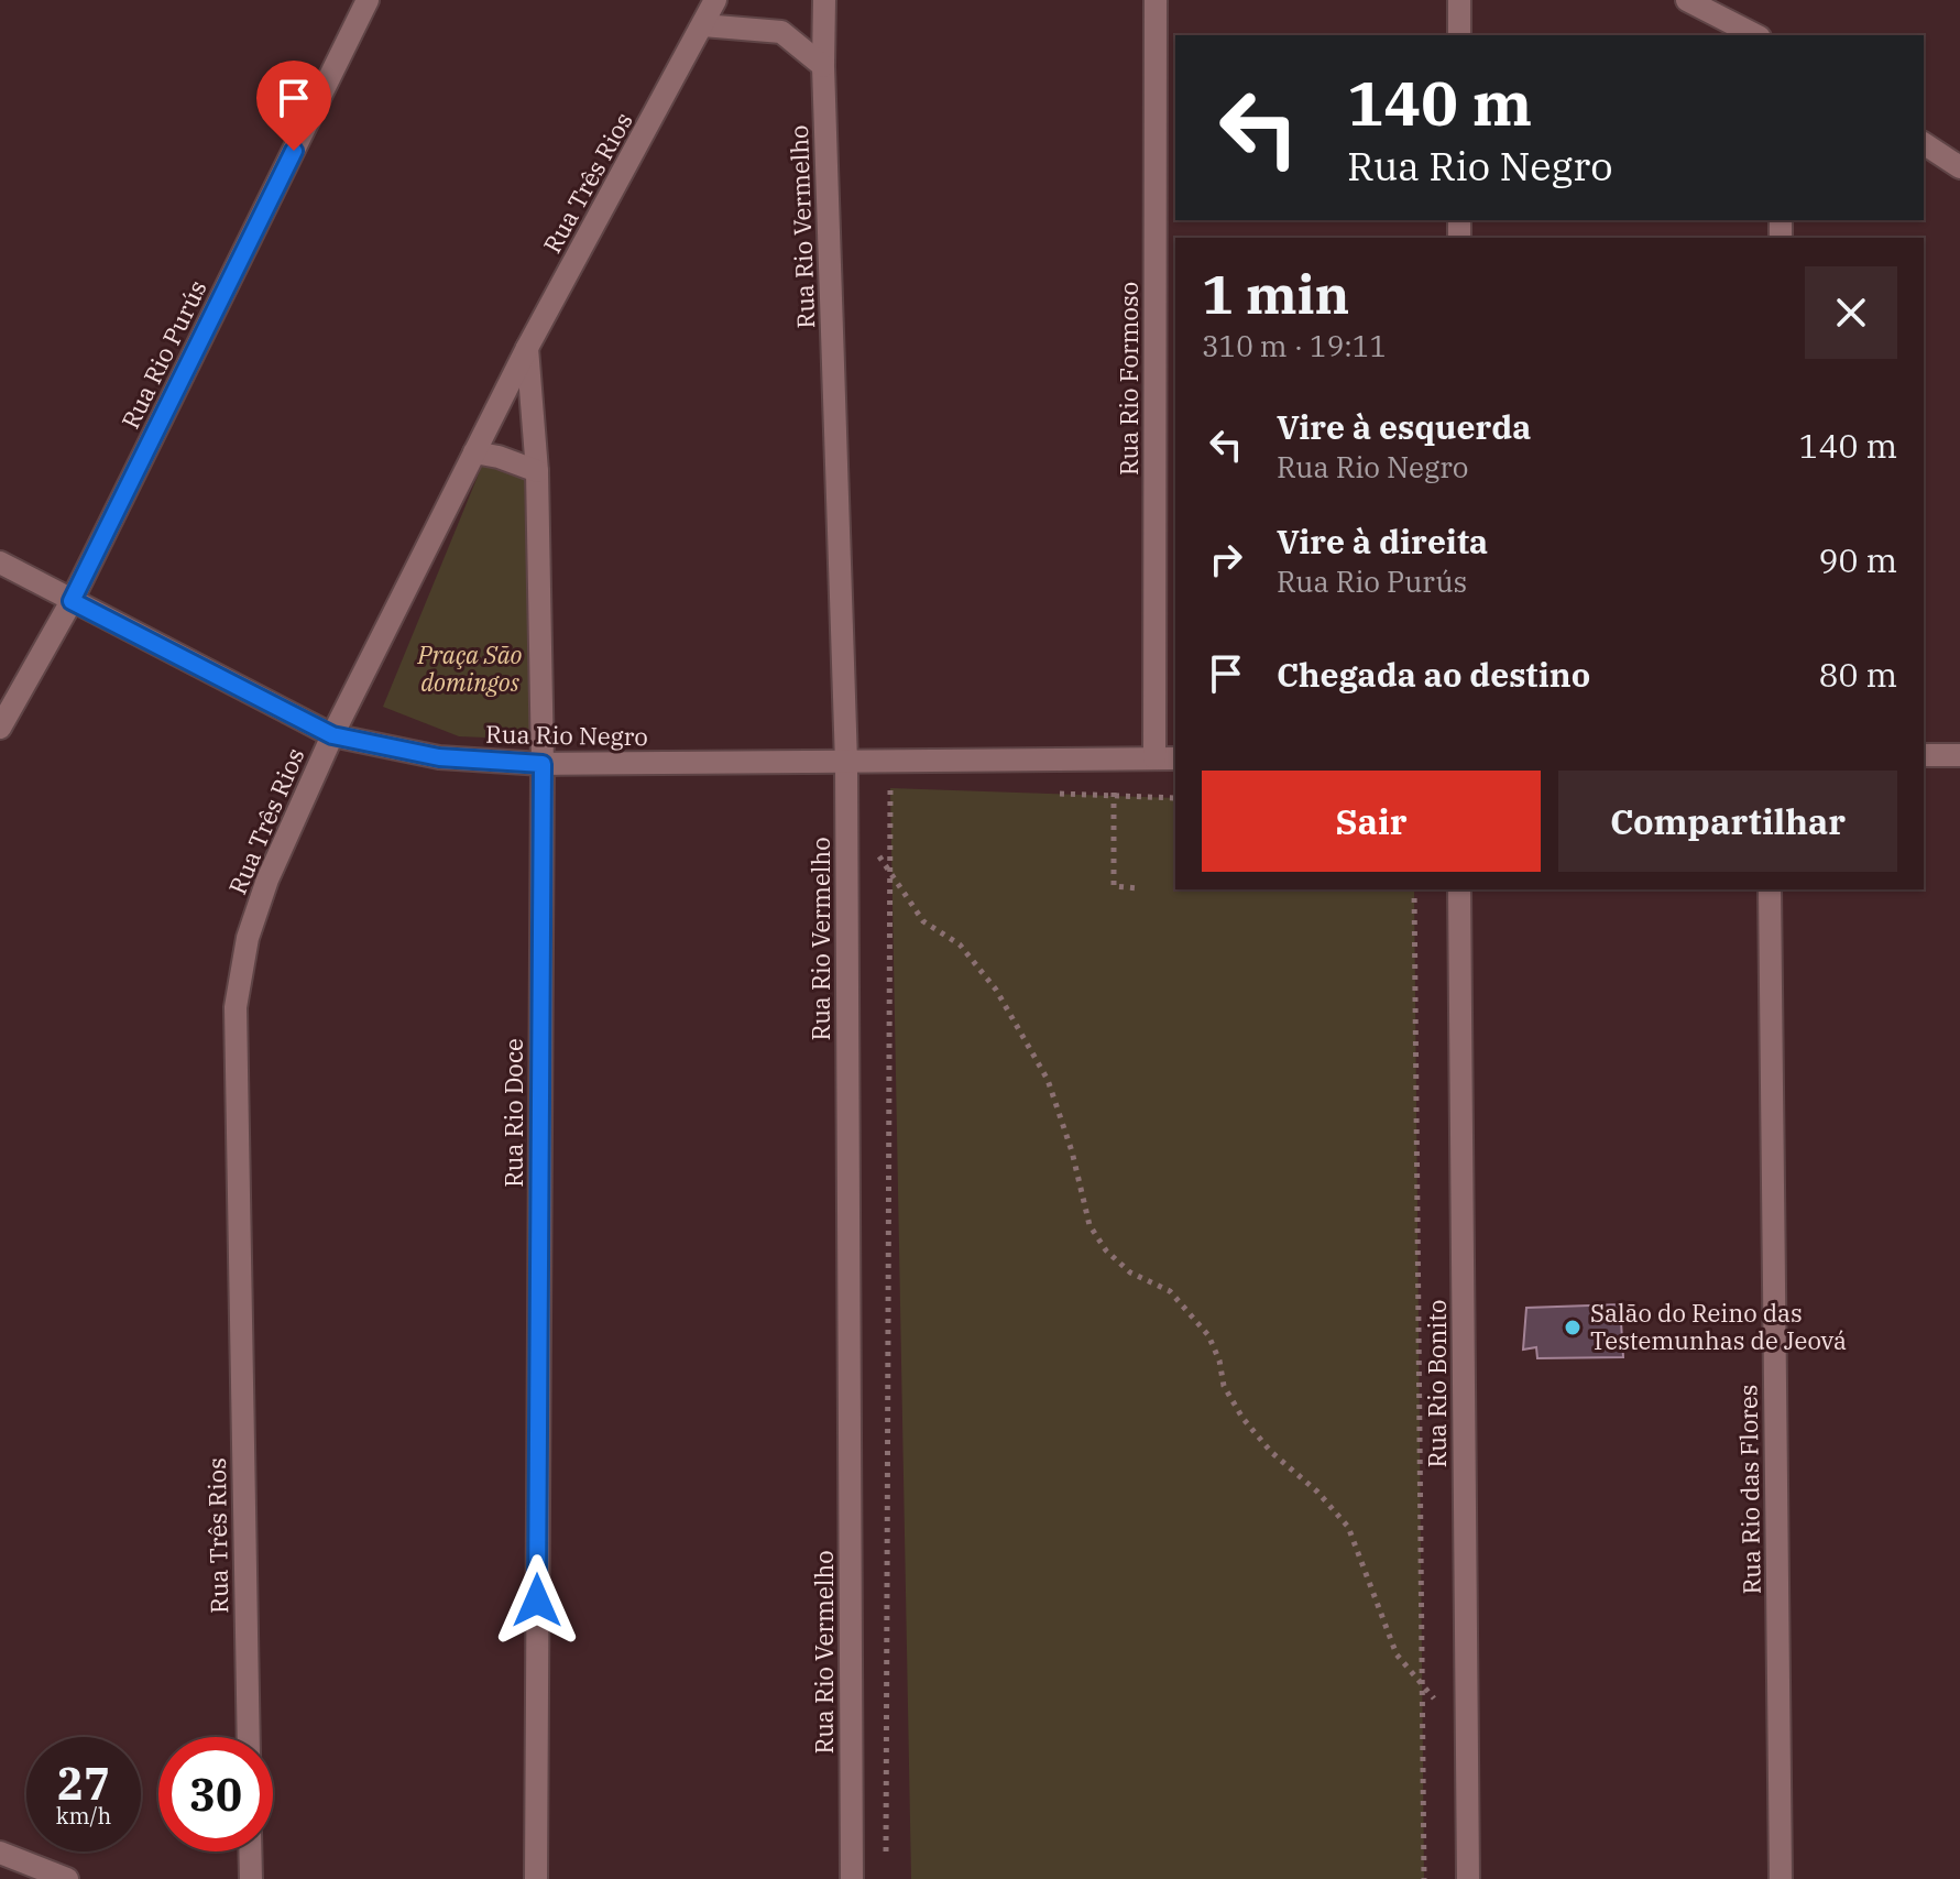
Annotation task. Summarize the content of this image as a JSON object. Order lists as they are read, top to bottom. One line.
{"streets":{"street":["Rua Três Rios","Rua Rio Vermelho","Rua Rio Purús","Rua Rio Formoso","Rua Rio Negro","Rua Rio Doce","Rua Rio Bonito","Rua Rio das Flores"]},"crossings":[["Rua Três Rios","Rua Rio Negro"],["Rua Três Rios","Rua Rio Doce"],["Rua Rio Vermelho","Rua Rio Negro"],["Rua Rio Purús","Rua Rio Negro"],["Rua Rio Formoso","Rua Rio Negro"],["Rua Rio Negro","Rua Rio Doce"]],"parks":["Praça São domingos"],"places":["Salão do Reino das Testemunhas de Jeová"],"page":{"turn":["140 m","Rua Rio Negro"],"heading":["1 min","310 m · 19:11"],"list":[{"name":"Vire à esquerda","note":"Rua Rio Negro","value":"140 m"},{"name":"Vire à direita","note":"Rua Rio Purús","value":"90 m"},{"name":"Chegada ao destino","value":"80 m"}],"buttons":["Sair","Compartilhar"],"speed":"27 km/h","limit":"30"}}
